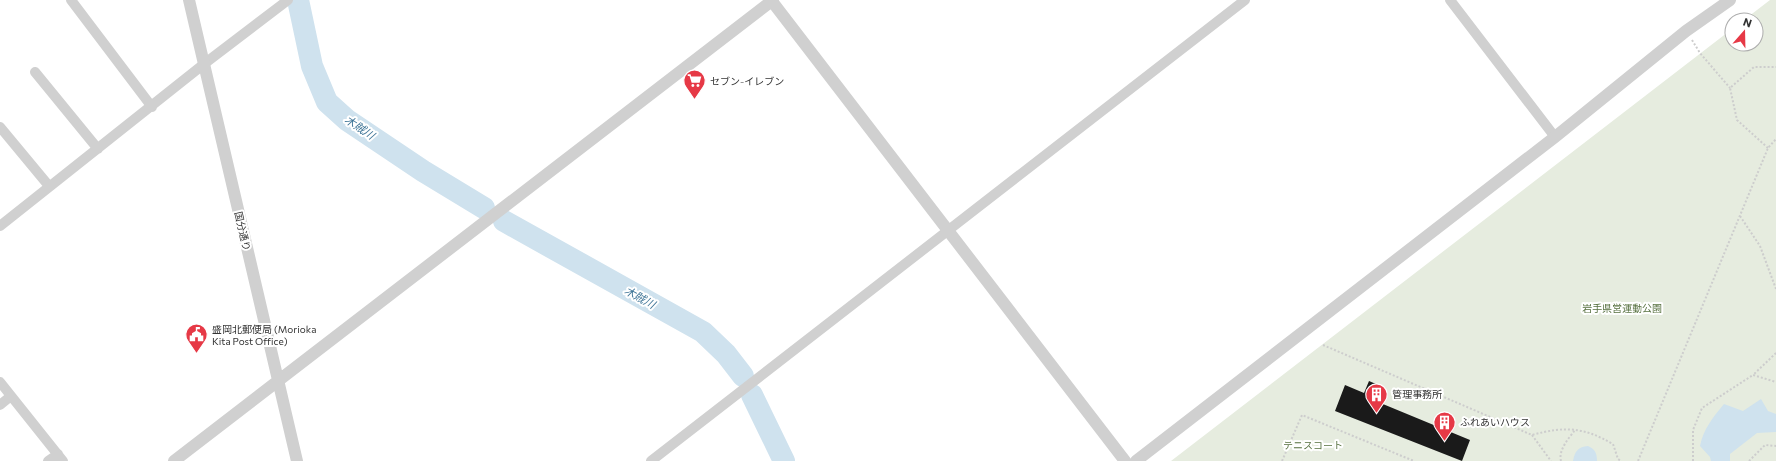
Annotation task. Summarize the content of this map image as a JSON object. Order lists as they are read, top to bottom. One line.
{"streets":{"street":["国分通り"]},"water":["木賊川"],"parks":["岩手県営運動公園","テニスコート"],"places":{"supermarket":["セブン-イレブン"],"public building":["盛岡北郵便局 (Morioka Kita Post Office)"],"building":["管理事務所","ふれあいハウス"]},"north":"top"}
